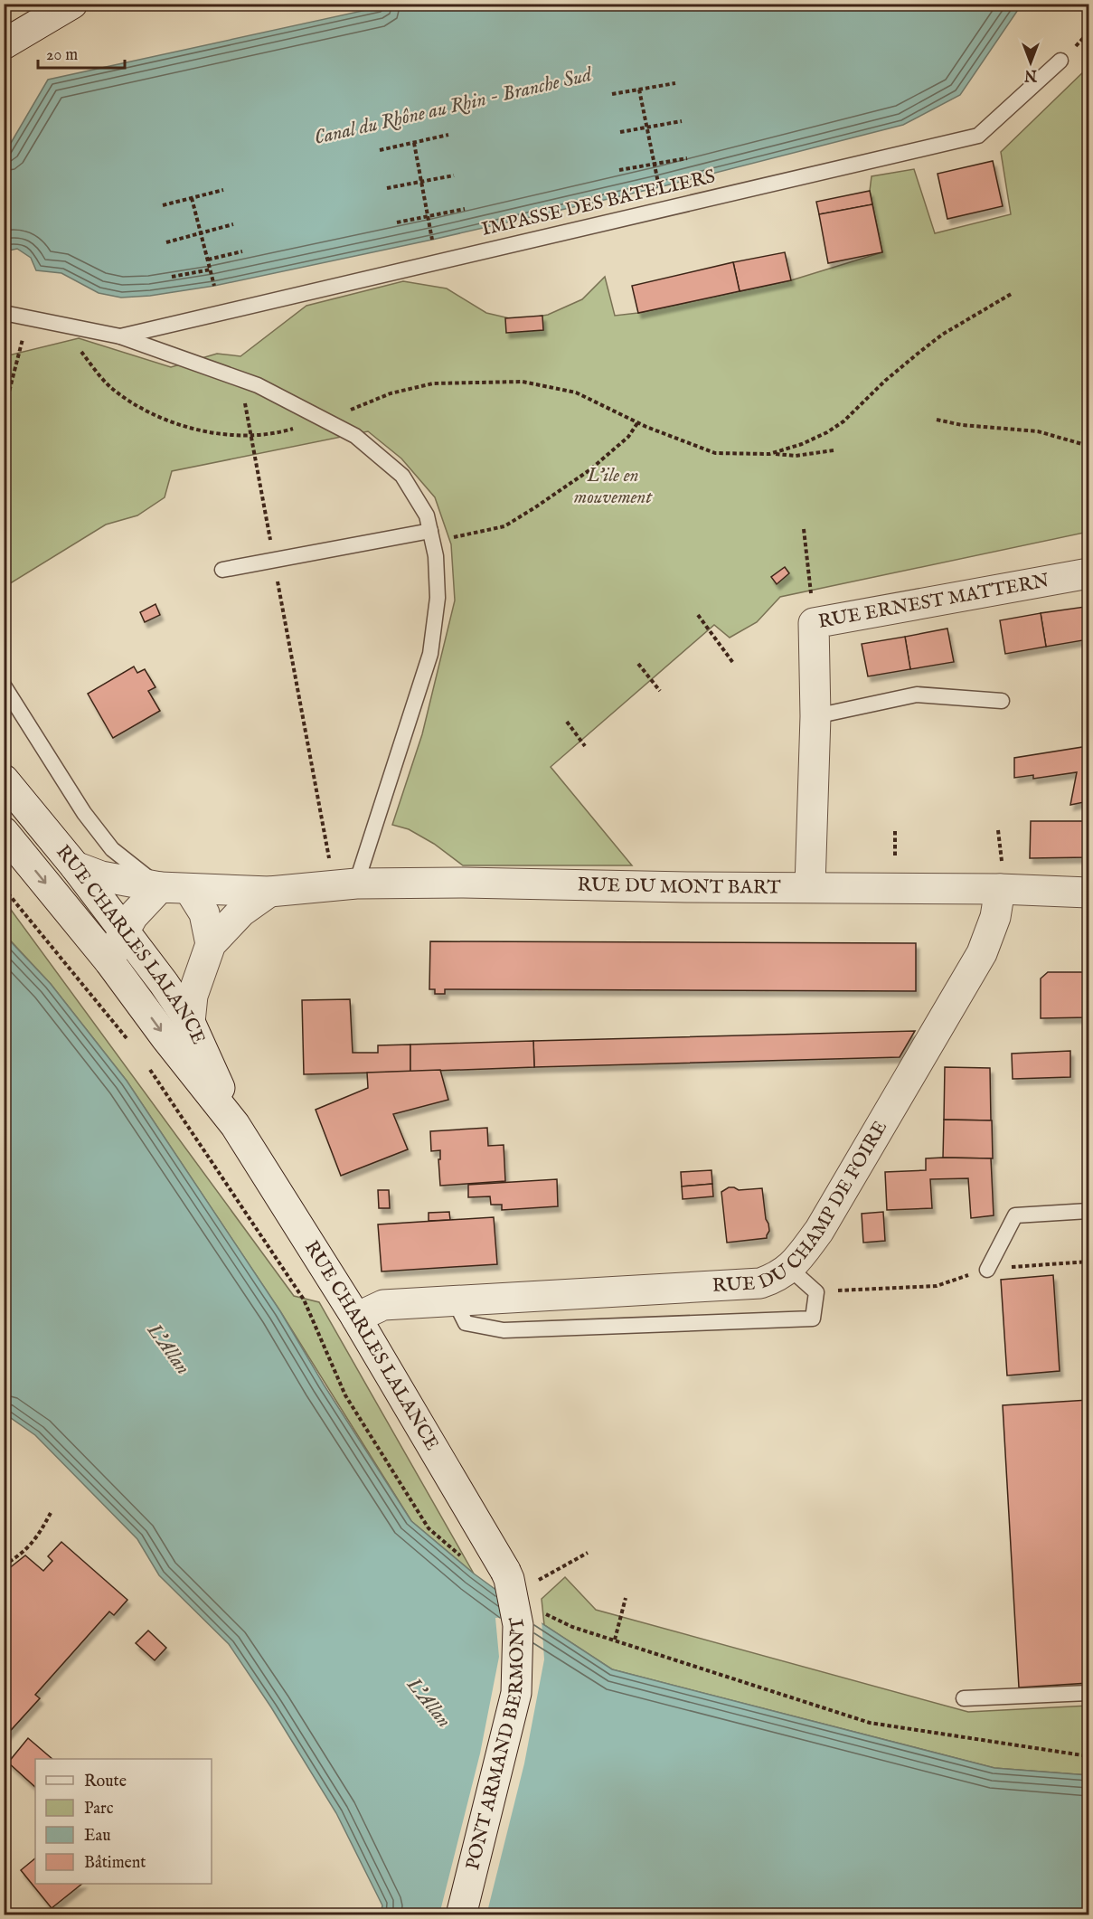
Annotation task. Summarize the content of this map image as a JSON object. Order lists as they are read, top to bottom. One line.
{"streets":{"street":["RUE ERNEST MATTERN","RUE DU MONT BART","RUE CHARLES LALANCE","RUE DU CHAMP DE FOIRE","PONT ARMAND BERMONT"],"lane":["IMPASSE DES BATELIERS"]},"crossings":[["RUE ERNEST MATTERN","RUE DU MONT BART"],["RUE DU MONT BART","RUE CHARLES LALANCE"],["RUE DU MONT BART","RUE DU CHAMP DE FOIRE"],["RUE CHARLES LALANCE","RUE DU CHAMP DE FOIRE"],["RUE CHARLES LALANCE","PONT ARMAND BERMONT"]],"water":["Canal du Rhône au Rhin - Branche Sud","L'Allan"],"parks":["L'ile en mouvement"],"legend":["Route","Parc","Eau","Bâtiment"],"scale_bar":"20 m","north":"bottom"}
